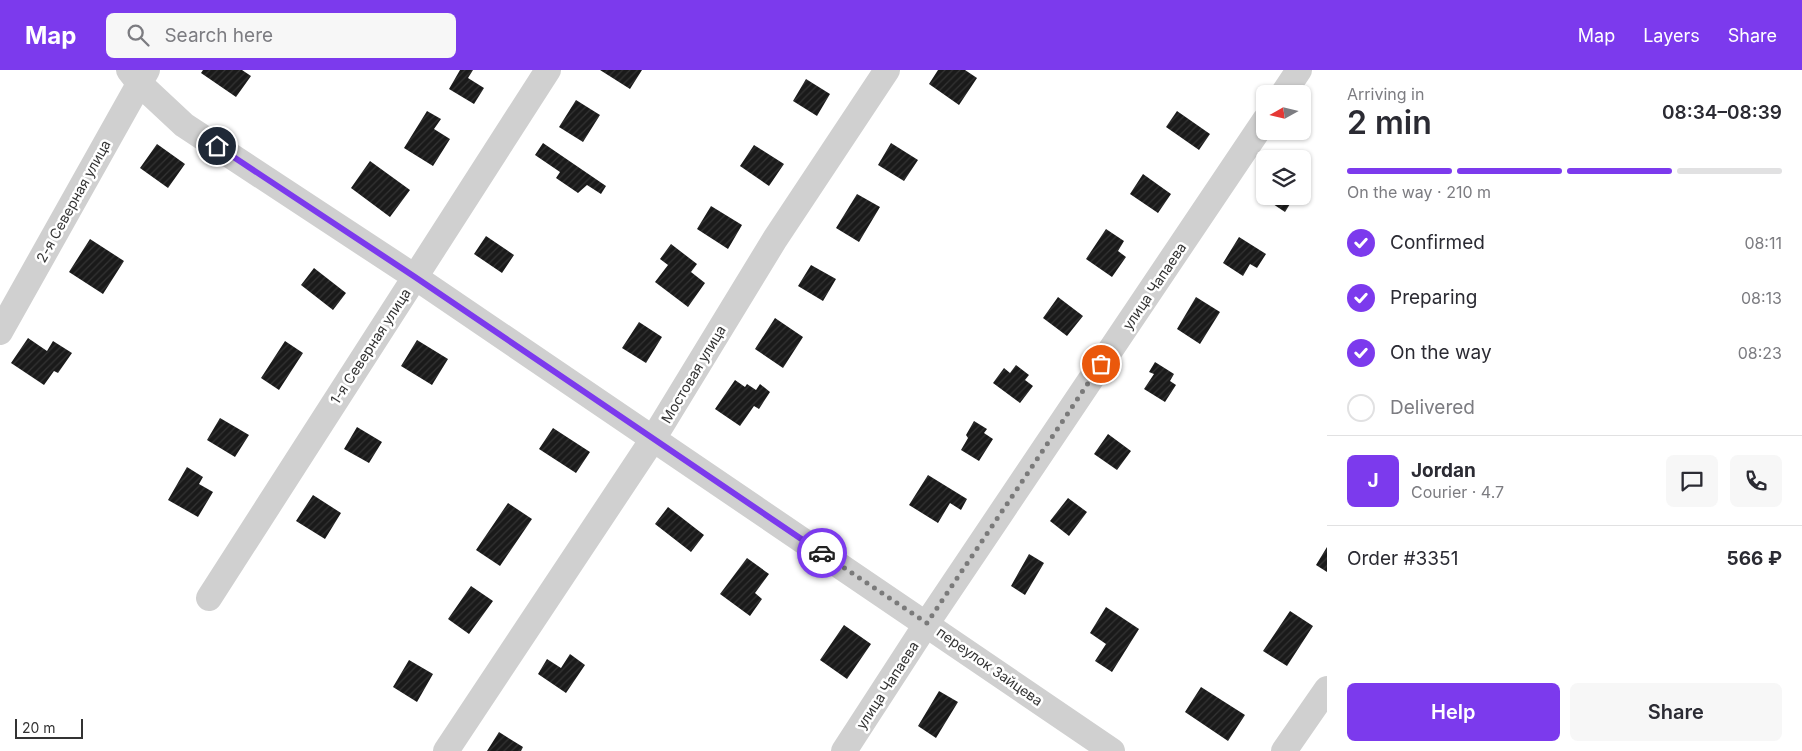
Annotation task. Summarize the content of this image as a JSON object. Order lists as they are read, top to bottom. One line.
{"streets":{"street":["2-я Северная улица","улица Чапаева","1-я Северная улица","Мостовая улица","переулок Зайцева"]},"crossings":[["2-я Северная улица","переулок Зайцева"],["улица Чапаева","переулок Зайцева"],["1-я Северная улица","переулок Зайцева"],["Мостовая улица","переулок Зайцева"]],"scale_bar":"20 m","north":"left","page":{"header":"Map","search":"Search here","nav":["Map","Layers","Share"],"heading":["2 min","Arriving in","08:34–08:39"],"panel":["Jordan","Courier · 4.7","Order #3351","566 ₽"],"bar":"On the way · 210 m","list":[["Confirmed","08:11"],["Preparing","08:13"],["On the way","08:23"],"Delivered"],"round":"J","buttons":["Help","Share"],"scale":"20 m"}}
